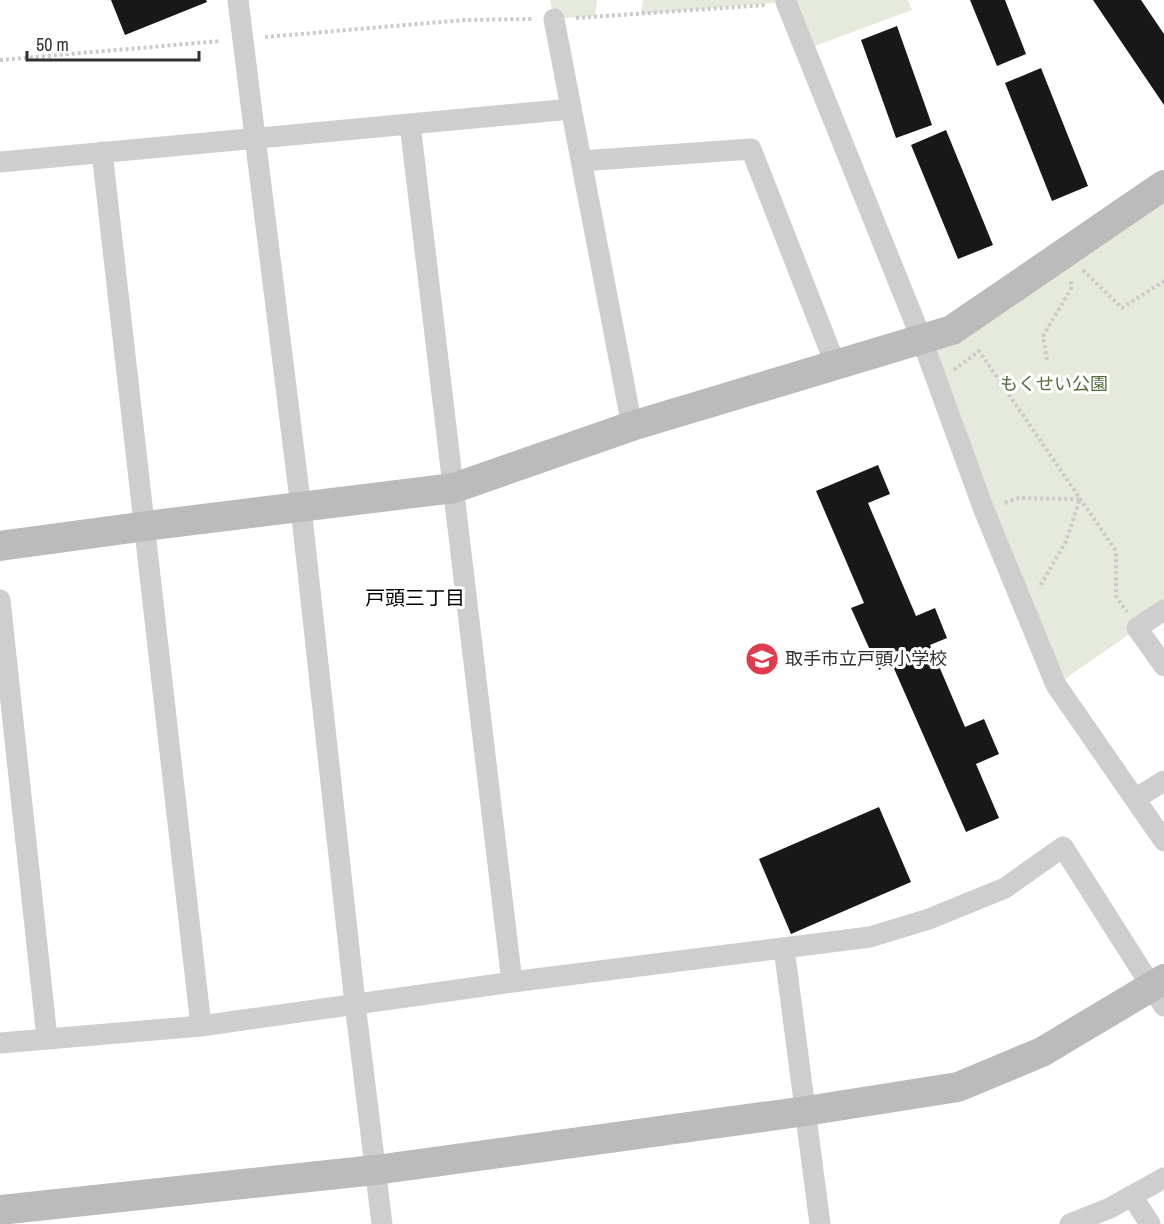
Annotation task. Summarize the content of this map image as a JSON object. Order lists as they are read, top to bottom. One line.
{"districts":["戸頭三丁目"],"parks":["もくせい公園"],"places":{"school or university":["取手市立戸頭小学校"]},"scale_bar":"50 m"}
